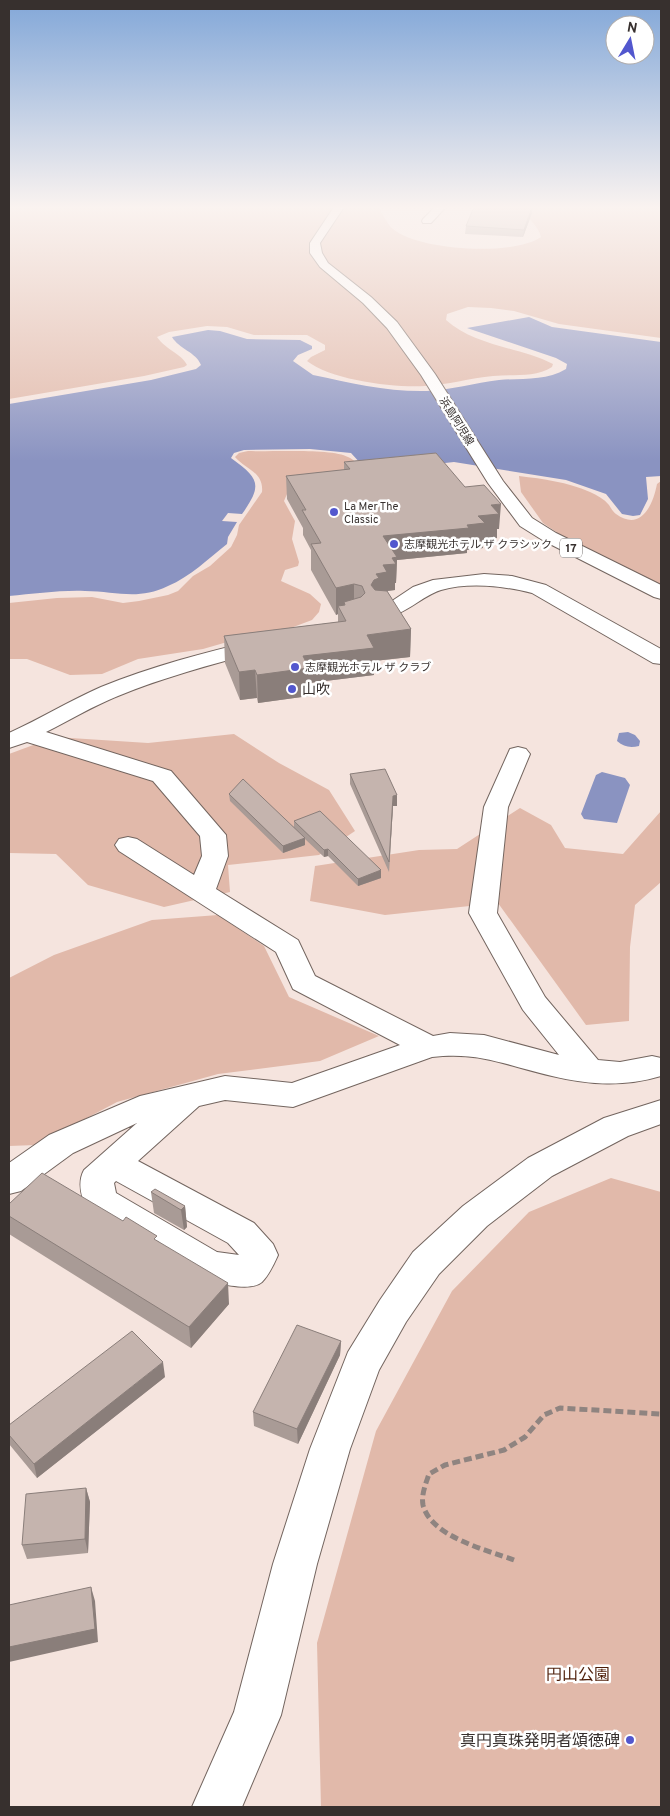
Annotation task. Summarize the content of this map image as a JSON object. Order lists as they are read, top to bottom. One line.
{"streets":{"main road":["浜島阿児線","17"]},"parks":["円山公園"],"places":["La Mer The Classic","志摩観光ホテル ザ クラシック","志摩観光ホテル ザ クラブ","山吹","真円真珠発明者頌徳碑"],"north":"top"}
